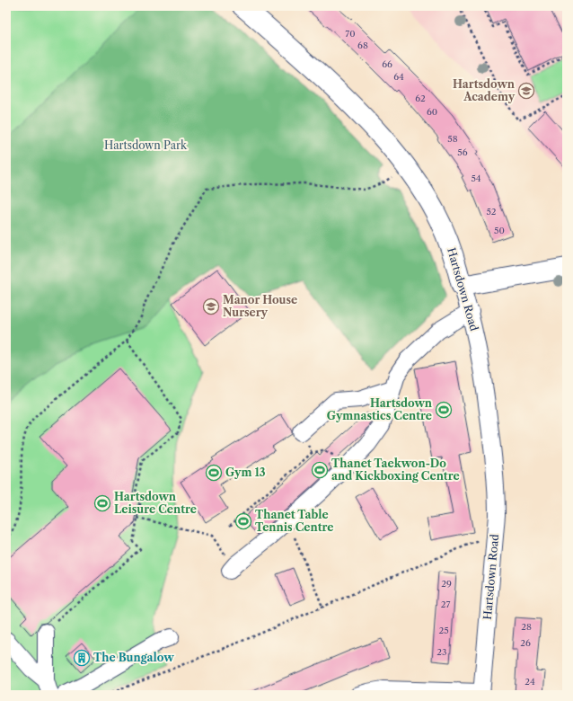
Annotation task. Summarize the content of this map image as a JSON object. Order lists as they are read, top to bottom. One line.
{"streets":{"main road":["Hartsdown Road"]},"parks":["Hartsdown Park"],"places":{"school or university":["Hartsdown Academy","Manor House Nursery"],"sports":["Hartsdown Gymnastics Centre","Thanet Taekwon-Do and Kickboxing Centre","Gym 13","Hartsdown Leisure Centre","Thanet Table Tennis Centre"],"building":["The Bungalow"]},"house_numbers":["70","68","66","64","62","60","58","56","54","52","50","29","27","28","25","26","23","24"]}
